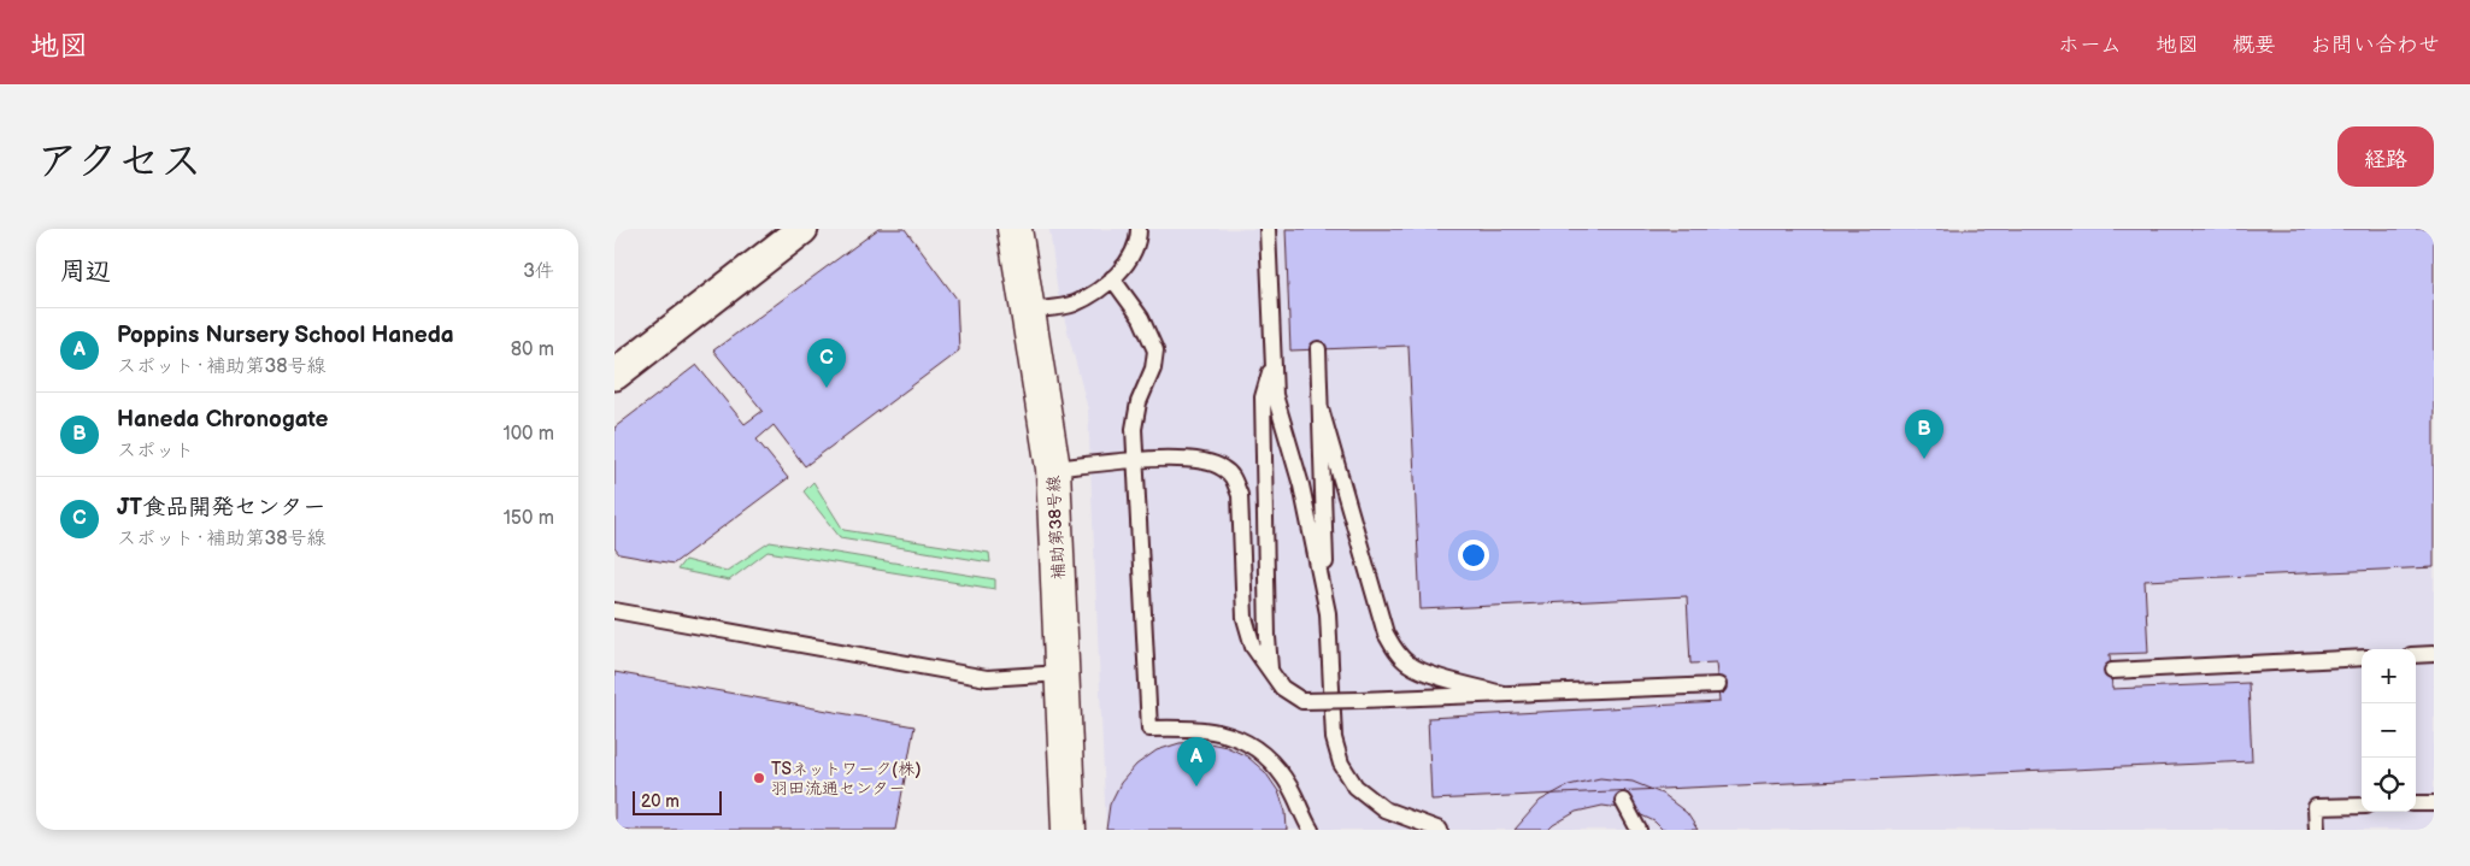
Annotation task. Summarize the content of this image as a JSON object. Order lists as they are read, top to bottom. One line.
{"streets":{"street":["補助第38号線"]},"places":["TSネットワーク(株) 羽田流通センター"],"scale_bar":"20 m","page":{"header":"地図","nav":["ホーム","地図","概要","お問い合わせ"],"title":"アクセス","buttons":"経路","heading":["周辺","3件"],"list":[{"mark":"A","name":"Poppins Nursery School Haneda","note":"スポット · 補助第38号線","value":"80 m"},{"mark":"B","name":"Haneda Chronogate","note":"スポット","value":"100 m"},{"mark":"C","name":"JT食品開発センター","note":"スポット · 補助第38号線","value":"150 m"}],"pins":["C","B","A"],"map_buttons":["+","−"],"scale":"20 m"}}
